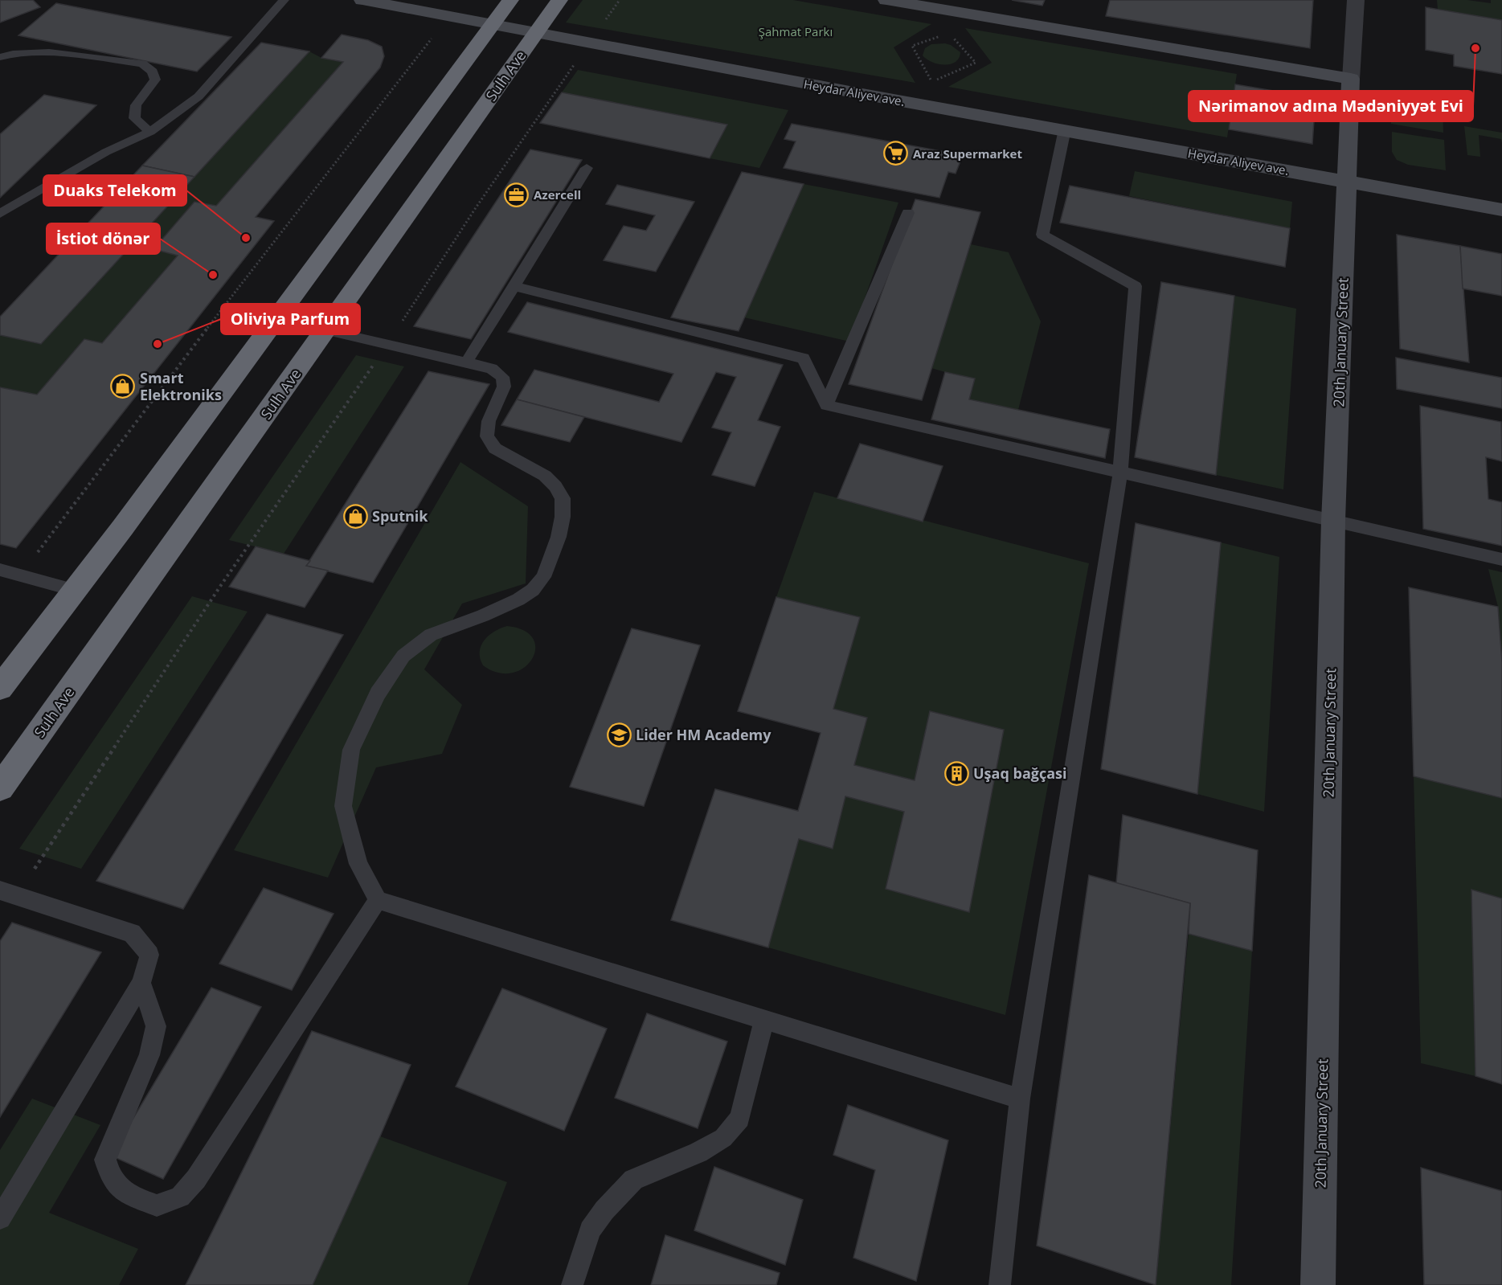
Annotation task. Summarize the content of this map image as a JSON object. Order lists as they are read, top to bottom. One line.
{"streets":{"highway":["Sulh Ave"],"main road":["Heydar Aliyev ave.","20th January Street"]},"crossings":[["Sulh Ave","Heydar Aliyev ave."],["Heydar Aliyev ave.","20th January Street"]],"parks":["Şahmat Parkı"],"places":{"other":["Nərimanov adına Mədəniyyət Evi","Duaks Telekom","İstiot dönәr","Oliviya Parfum"],"supermarket":["Araz Supermarket"],"office":["Azercell"],"shop":["Smart Elektroniks","Sputnik"],"school or university":["Lider HM Academy"],"building":["Uşaq bağçasi"]}}
